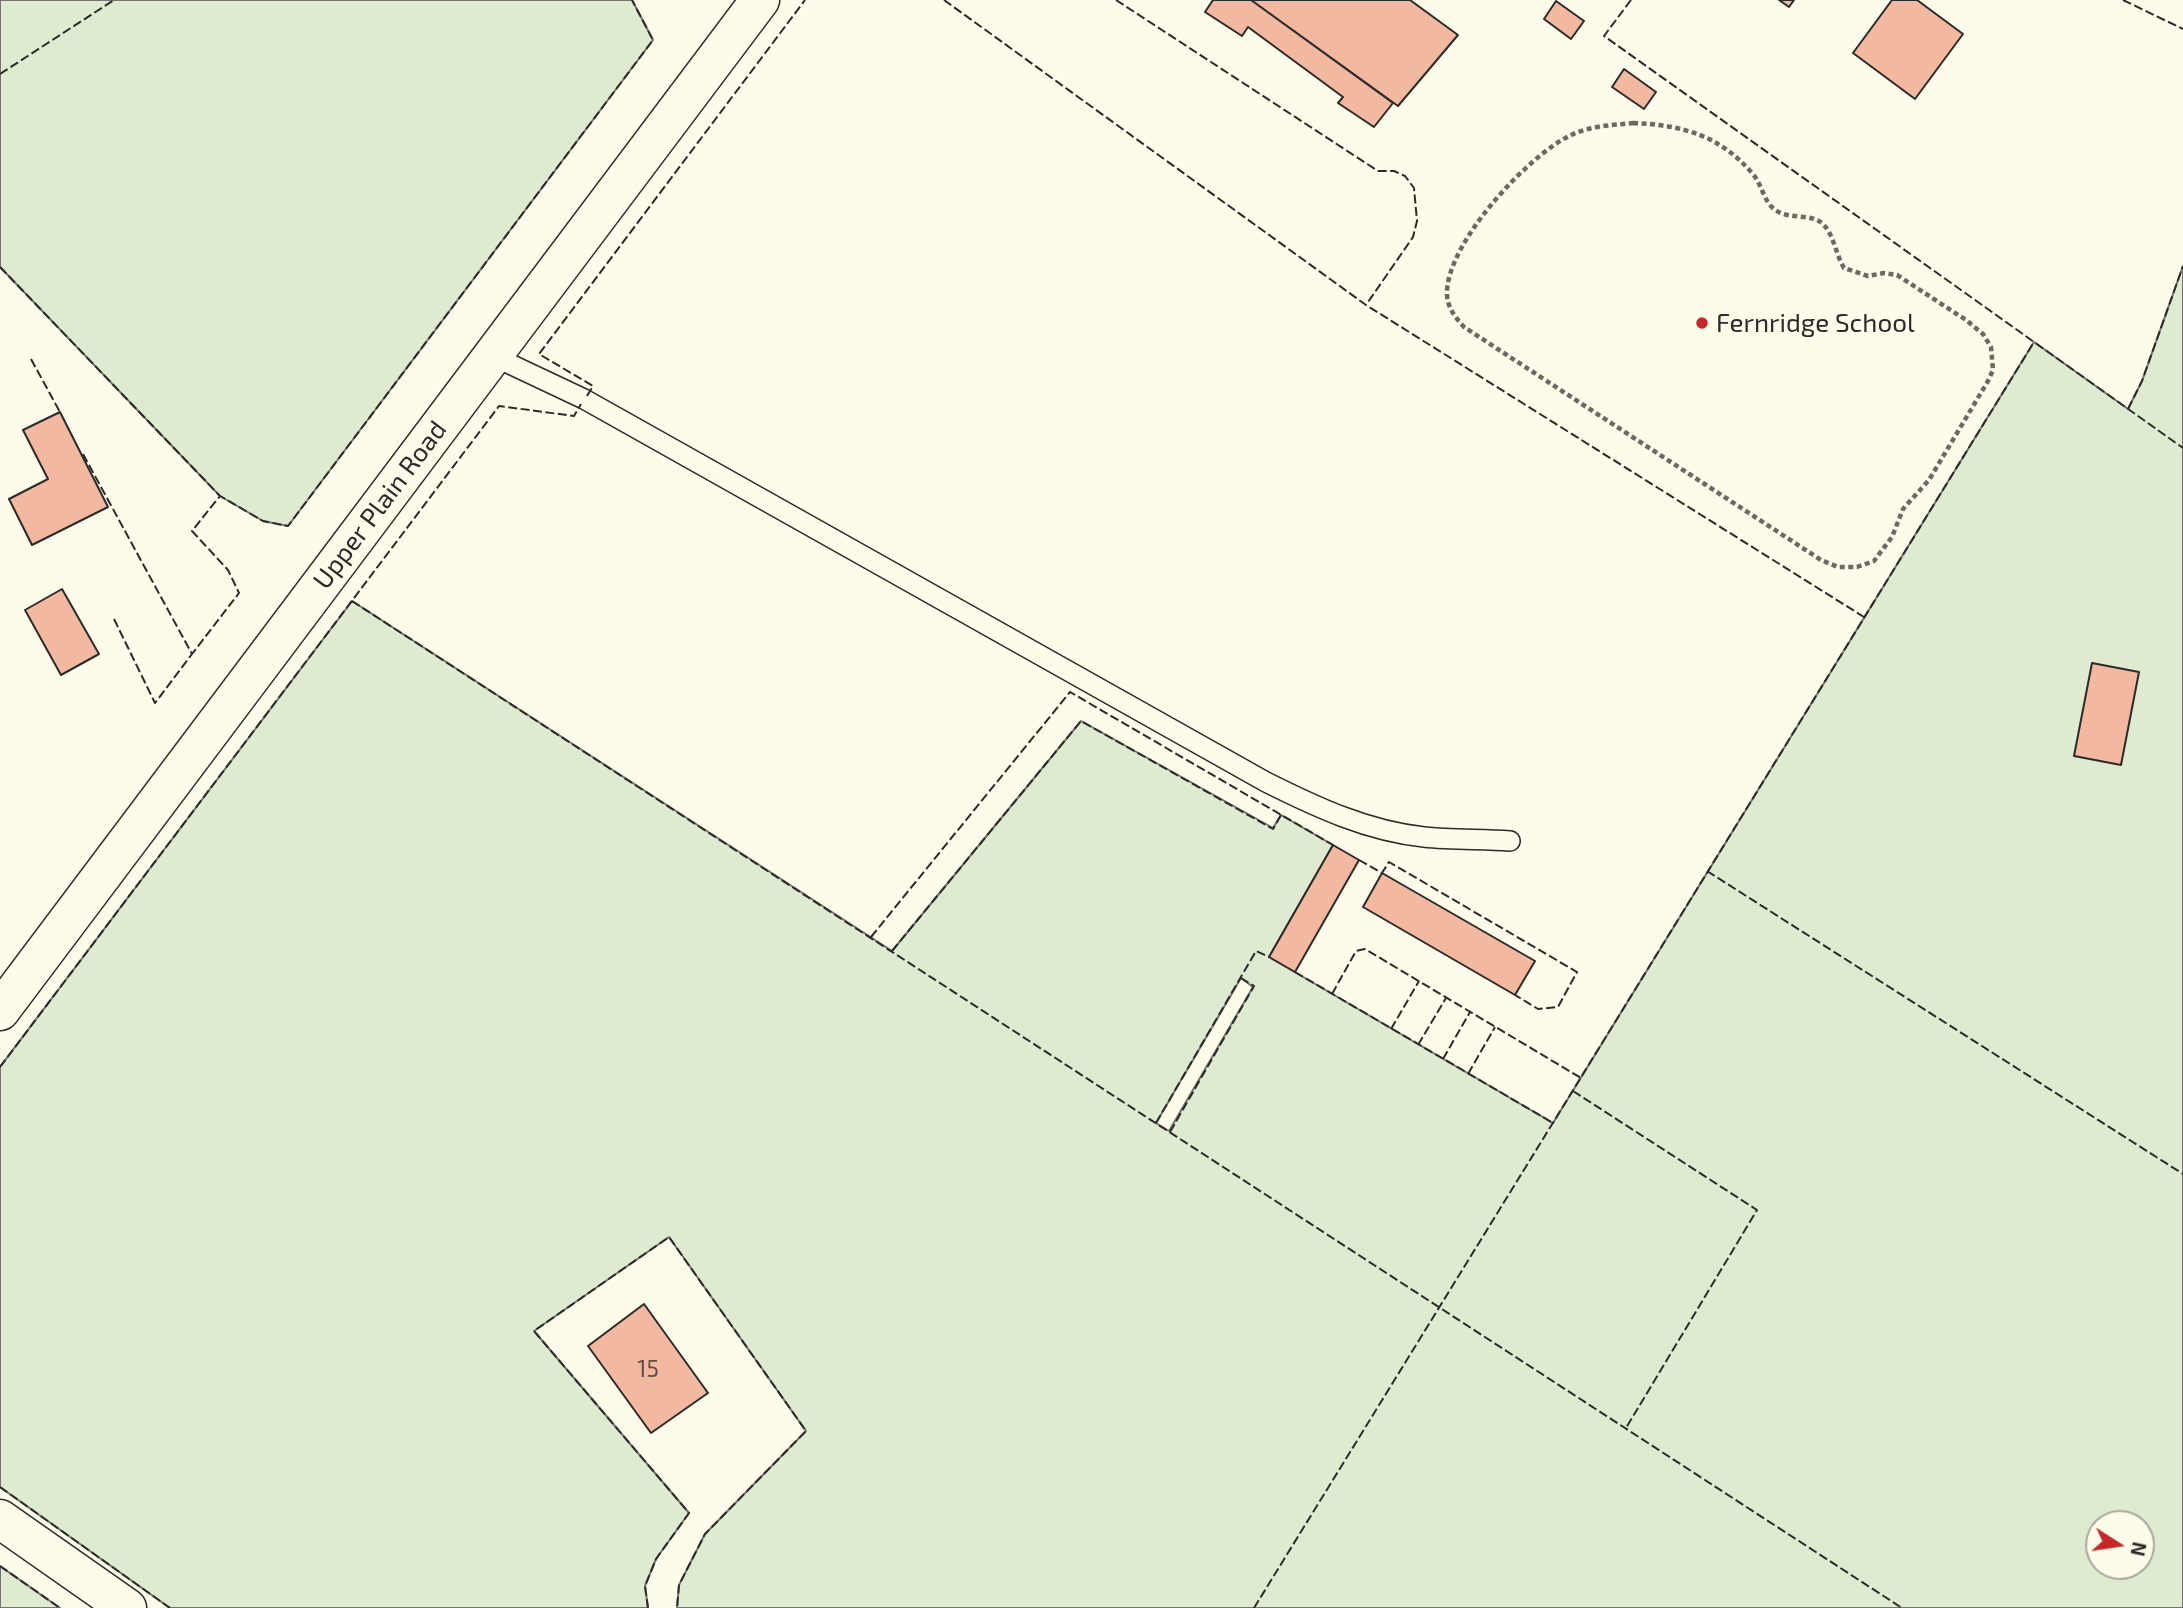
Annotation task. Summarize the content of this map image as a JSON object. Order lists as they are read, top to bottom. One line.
{"streets":{"street":["Upper Plain Road"]},"places":["Fernridge School"],"house_numbers":["15"],"north":"right"}
